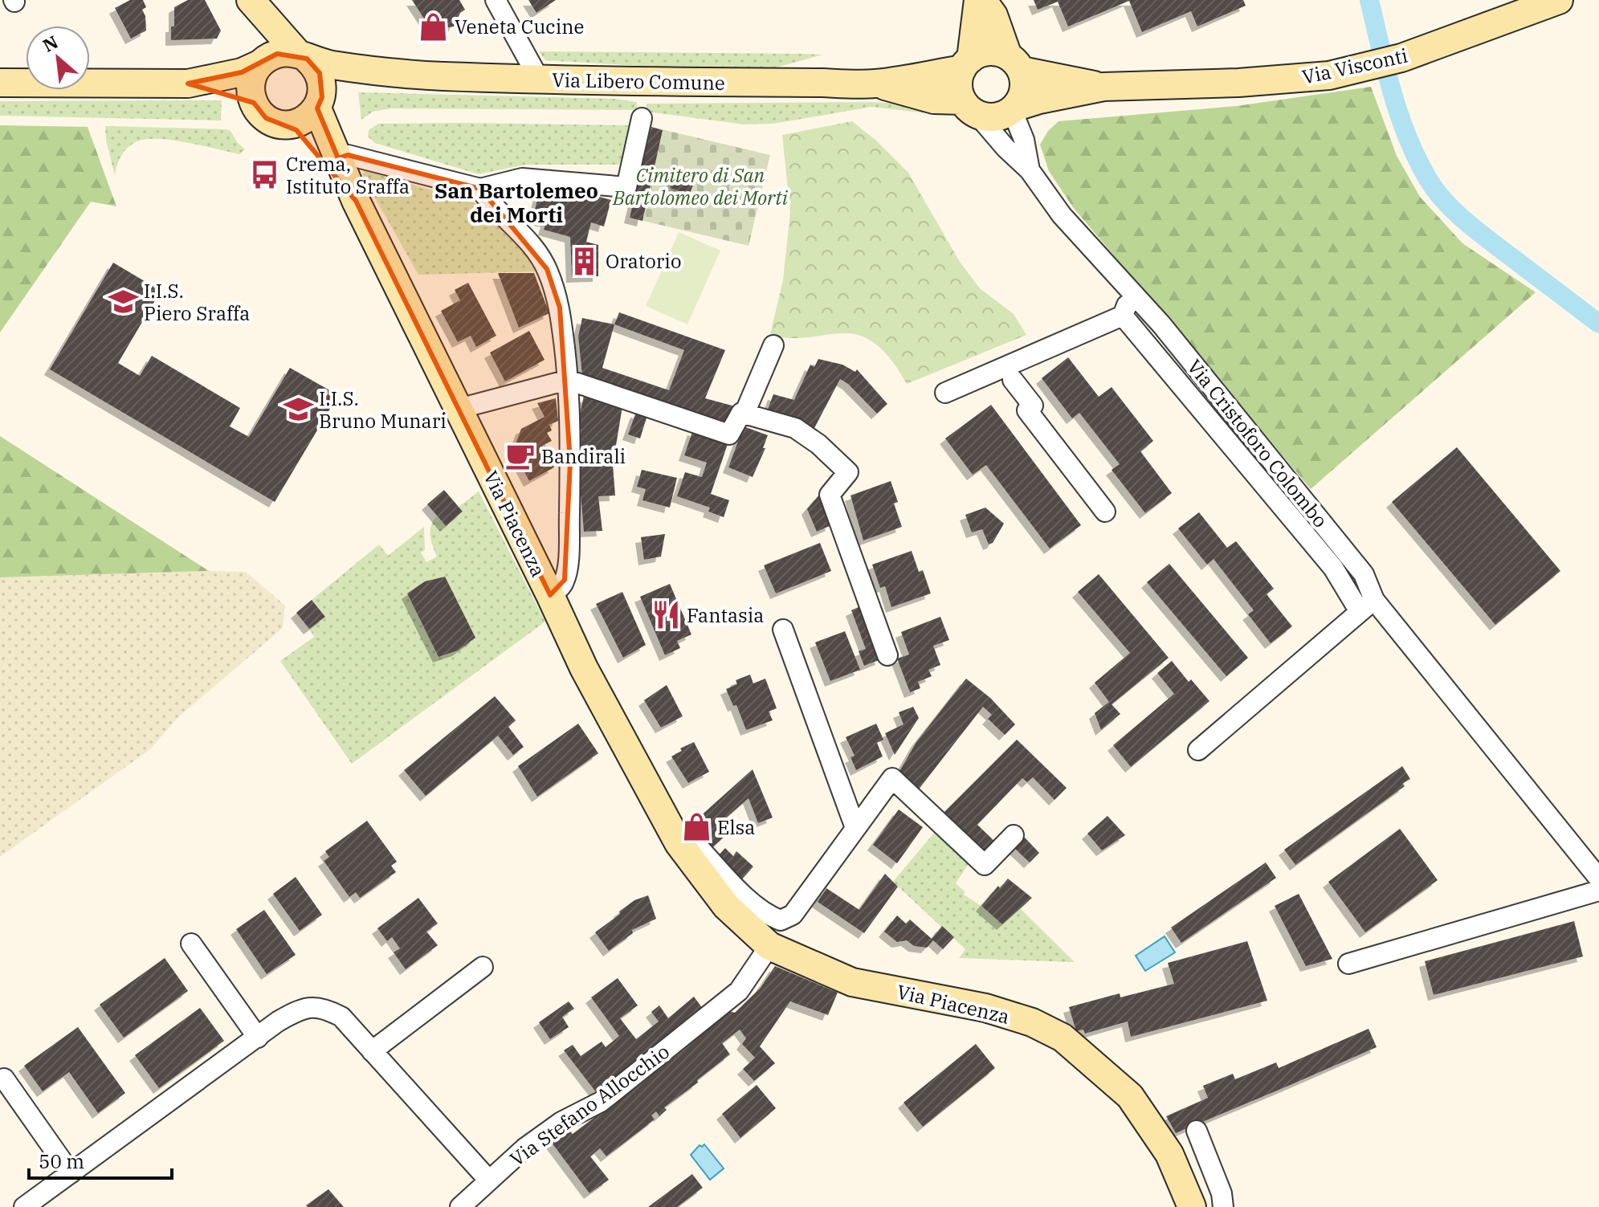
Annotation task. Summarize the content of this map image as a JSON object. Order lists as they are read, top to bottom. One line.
{"streets":{"main road":["Via Visconti","Via Libero Comune","Via Piacenza"],"street":["Via Cristoforo Colombo","Via Stefano Allocchio"]},"crossings":[["Via Visconti","Via Libero Comune"],["Via Visconti","Via Cristoforo Colombo"],["Via Libero Comune","Via Cristoforo Colombo"],["Via Libero Comune","Via Piacenza"],["Via Piacenza","Via Stefano Allocchio"]],"districts":["San Bartolemeo dei Morti"],"parks":["Cimitero di San Bartolomeo dei Morti"],"places":{"shop":["Veneta Cucine","Elsa"],"bus stop":["Crema, Istituto Sraffa"],"building":["Oratorio"],"school or university":["I.I.S. Piero Sraffa","I.I.S. Bruno Munari"],"cafe":["Bandirali"],"restaurant":["Fantasia"]},"scale_bar":"50 m","north":"top left"}
